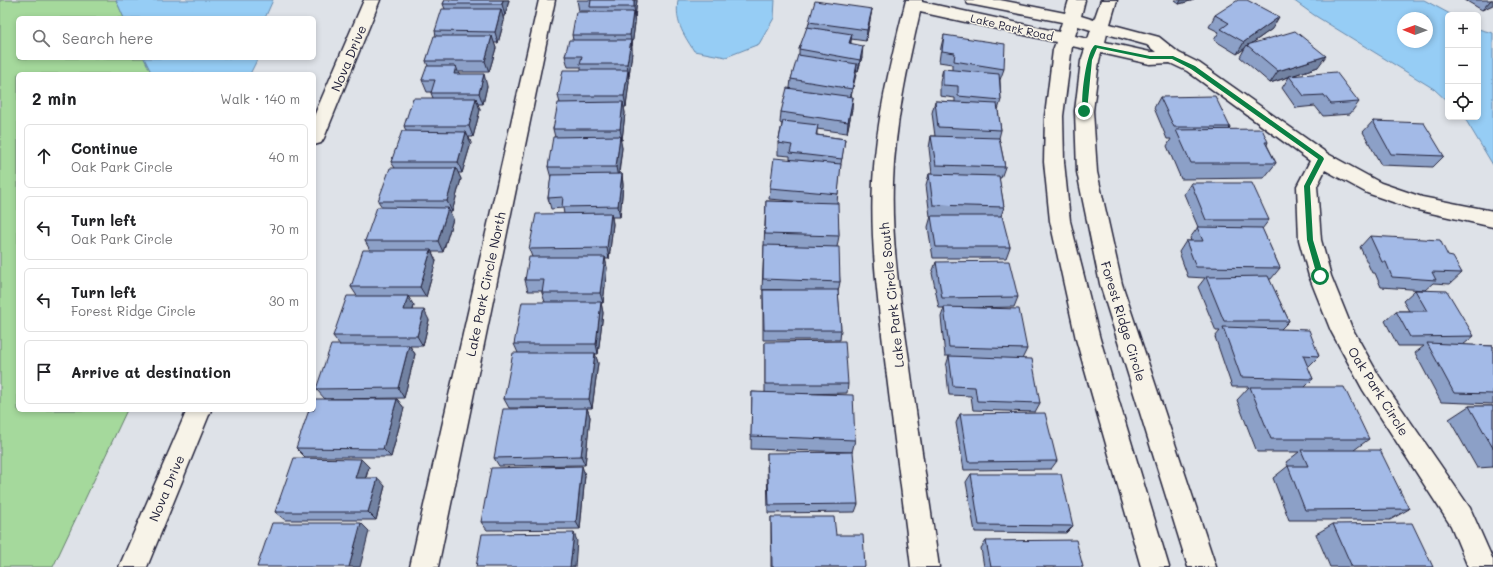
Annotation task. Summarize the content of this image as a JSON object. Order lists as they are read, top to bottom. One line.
{"streets":{"street":["Lake Park Road","Nova Drive","Lake Park Circle North","Lake Park Circle South","Forest Ridge Circle","Oak Park Circle"]},"crossings":[["Lake Park Road","Lake Park Circle South"]],"north":"left","page":{"map_buttons":["+","−"],"search":"Search here","heading":["2 min","Walk · 140 m"],"list":[["Continue","Oak Park Circle","40 m"],["Turn left","Oak Park Circle","70 m"],["Turn left","Forest Ridge Circle","30 m"],"Arrive at destination"]}}
